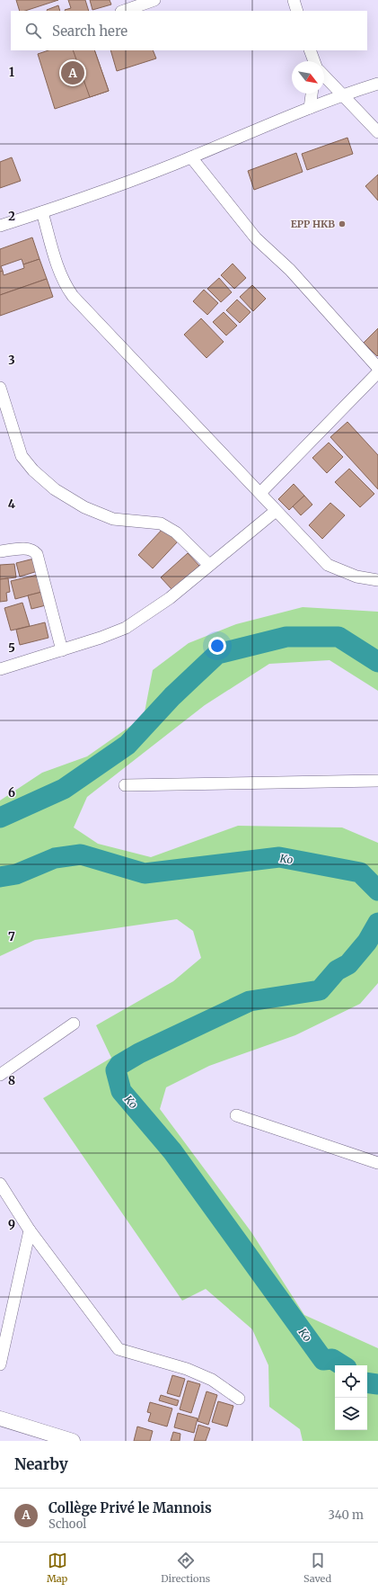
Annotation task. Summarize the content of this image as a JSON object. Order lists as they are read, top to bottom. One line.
{"water":["Ko"],"places":["EPP HKB"],"north":"bottom right","page":{"search":"Search here","pins":"A","heading":"Nearby","list":[{"mark":"A","name":"Collège Privé le Mannois","note":"School","value":"340 m"}],"nav":["Map","Directions","Saved"]},"grid":{"rows":["1","2","3","4","5","6","7","8","9"]}}
